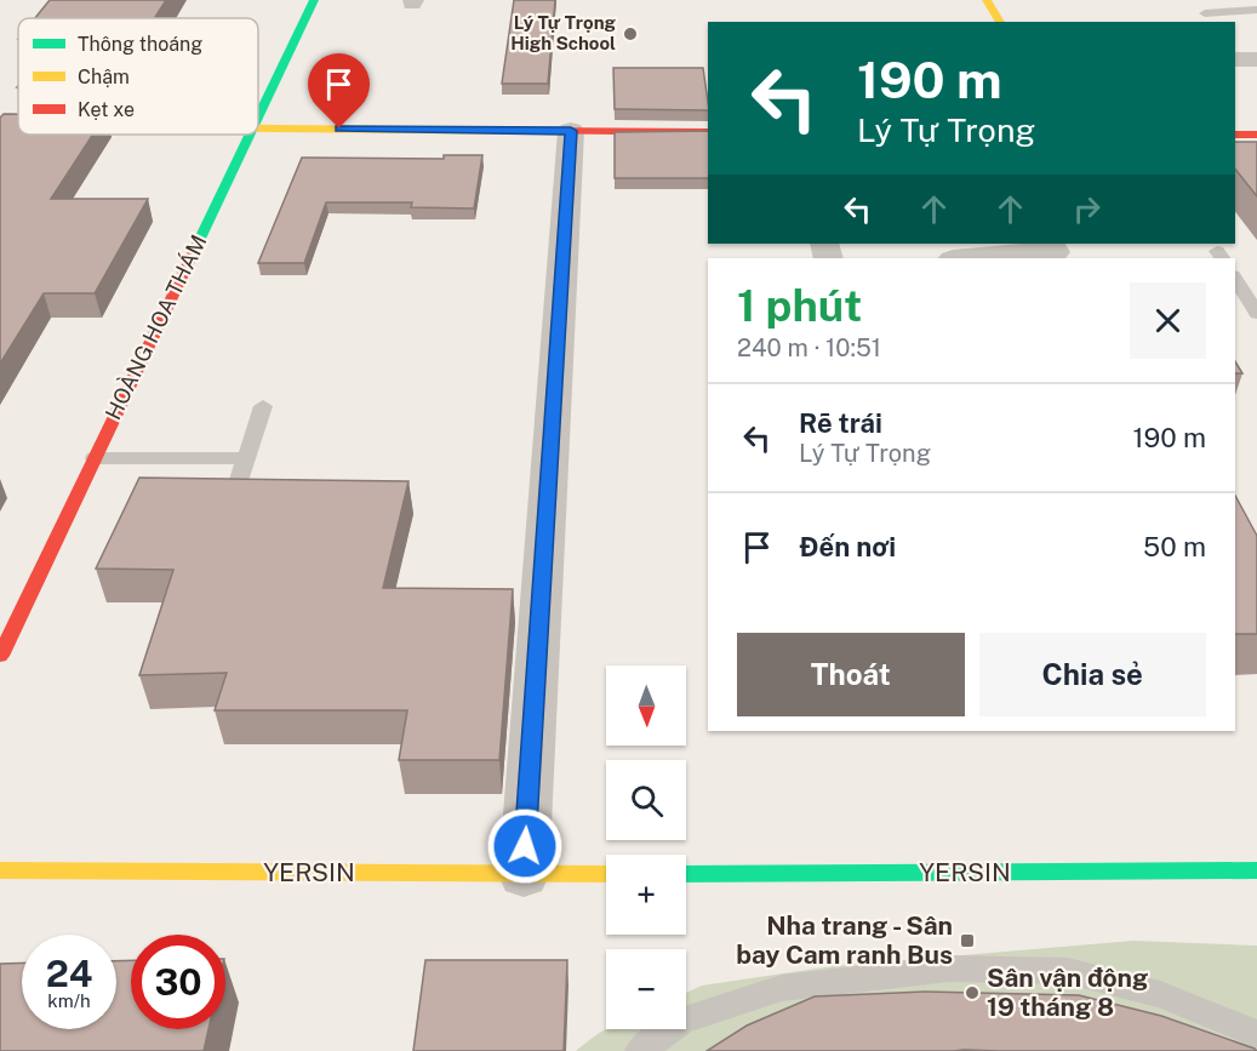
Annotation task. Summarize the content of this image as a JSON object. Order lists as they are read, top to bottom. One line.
{"streets":{"street":["HOÀNG HOA THÁM","YERSIN"]},"places":{"other":["Lý Tự Trọng High School","Sân vận động 19 tháng 8"],"transit":["Nha trang - Sân bay Cam ranh Bus"]},"legend":["Thông thoáng","Chậm","Kẹt xe"],"north":"bottom","page":{"turn":["190 m","Lý Tự Trọng"],"heading":["1 phút","240 m · 10:51"],"list":[{"name":"Rẽ trái","note":"Lý Tự Trọng","value":"190 m"},{"name":"Đến nơi","value":"50 m"}],"buttons":["Thoát","Chia sẻ"],"map_buttons":["+","−"],"speed":"24 km/h","limit":"30"}}
